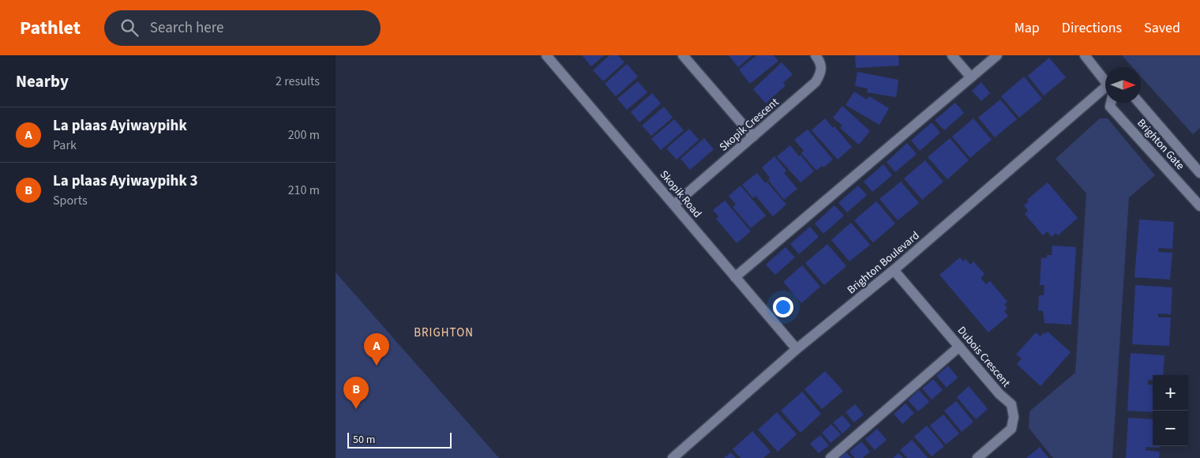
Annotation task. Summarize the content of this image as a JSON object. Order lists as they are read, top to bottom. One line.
{"streets":{"street":["Skopik Crescent","Brighton Gate","Skopik Road","Brighton Boulevard","Dubois Crescent"]},"crossings":[["Skopik Crescent","Skopik Road"],["Skopik Road","Brighton Boulevard"],["Brighton Boulevard","Dubois Crescent"]],"districts":["BRIGHTON"],"scale_bar":"50 m","north":"right","page":{"header":"Pathlet","search":"Search here","nav":["Map","Directions","Saved"],"heading":["Nearby","2 results"],"list":[{"mark":"A","name":"La plaas Ayiwaypihk","note":"Park","value":"200 m"},{"mark":"B","name":"La plaas Ayiwaypihk 3","note":"Sports","value":"210 m"}],"pins":["A","B"],"map_buttons":["+","−"],"scale":"50 m"}}
